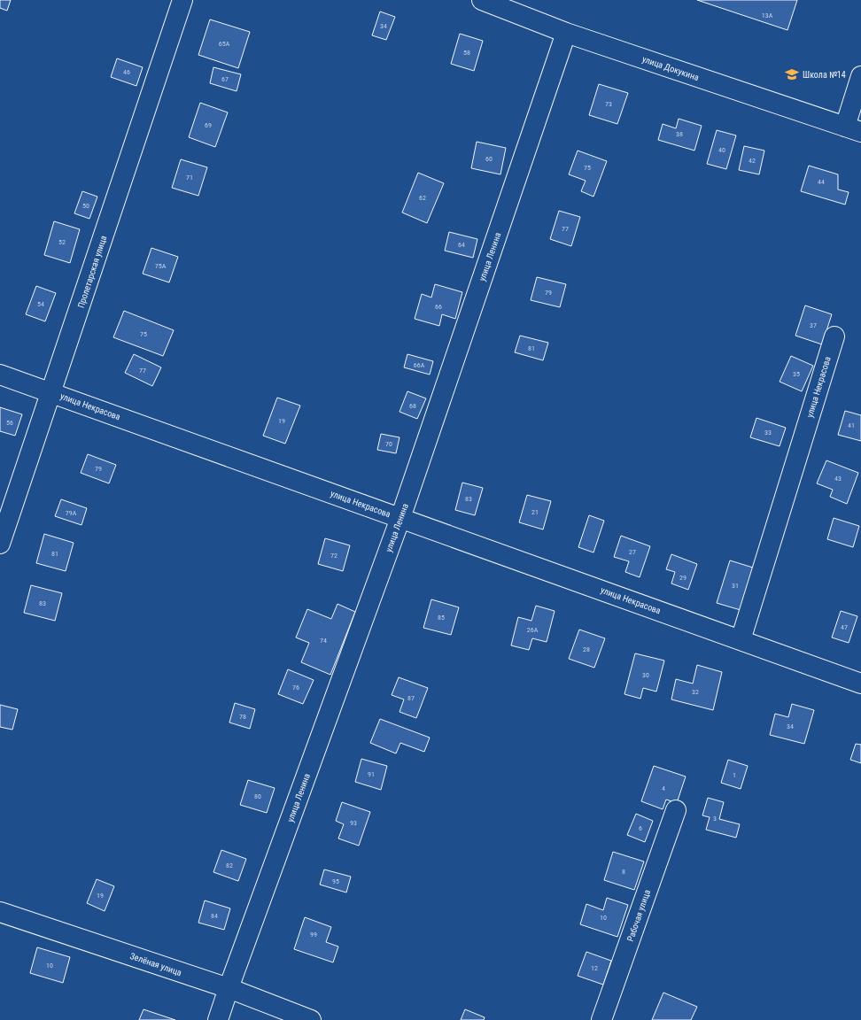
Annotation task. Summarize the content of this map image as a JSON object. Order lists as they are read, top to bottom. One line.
{"streets":{"street":["улица Докукина","улица Ленина","Пролетарская улица","улица Некрасова","Рабочая улица","Зелёная улица"]},"crossings":[["улица Докукина","улица Ленина"],["улица Ленина","улица Некрасова"],["улица Ленина","Зелёная улица"],["Пролетарская улица","улица Некрасова"]],"places":{"school or university":["Школа №14"]},"house_numbers":["13А","34","65А","58","46","67","73","69","38","40","60","42","75","71","44","62","50","77","52","64","75А","79","54","66","37","75","81","66А","77","35","68","19","56","41","33","70","79","43","83","21","79А","27","81","72","29","31","83","85","47","26А","74","28","30","76","32","87","78","34","91","1","4","80","3","93","6","82","8","95","19","84","10","99","10","12"]}
